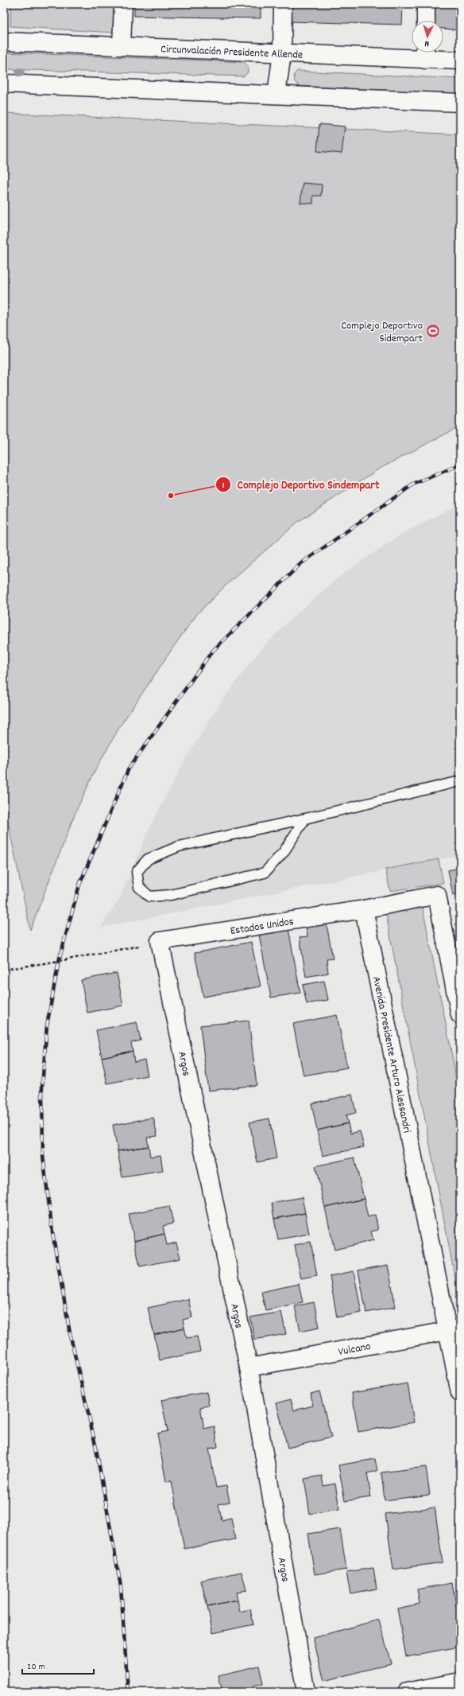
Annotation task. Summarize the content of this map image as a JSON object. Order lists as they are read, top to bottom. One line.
{"streets":{"street":["Circunvalación Presidente Allende","Estados Unidos","Avenida Presidente Arturo Alessandri","Argos","Vulcano"]},"crossings":[["Estados Unidos","Avenida Presidente Arturo Alessandri"],["Estados Unidos","Argos"],["Avenida Presidente Arturo Alessandri","Vulcano"],["Argos","Vulcano"]],"places":{"sports":["Complejo Deportivo Sidempart"],"other":["Complejo Deportivo Sindempart"]},"scale_bar":"20 m","north":"bottom"}
